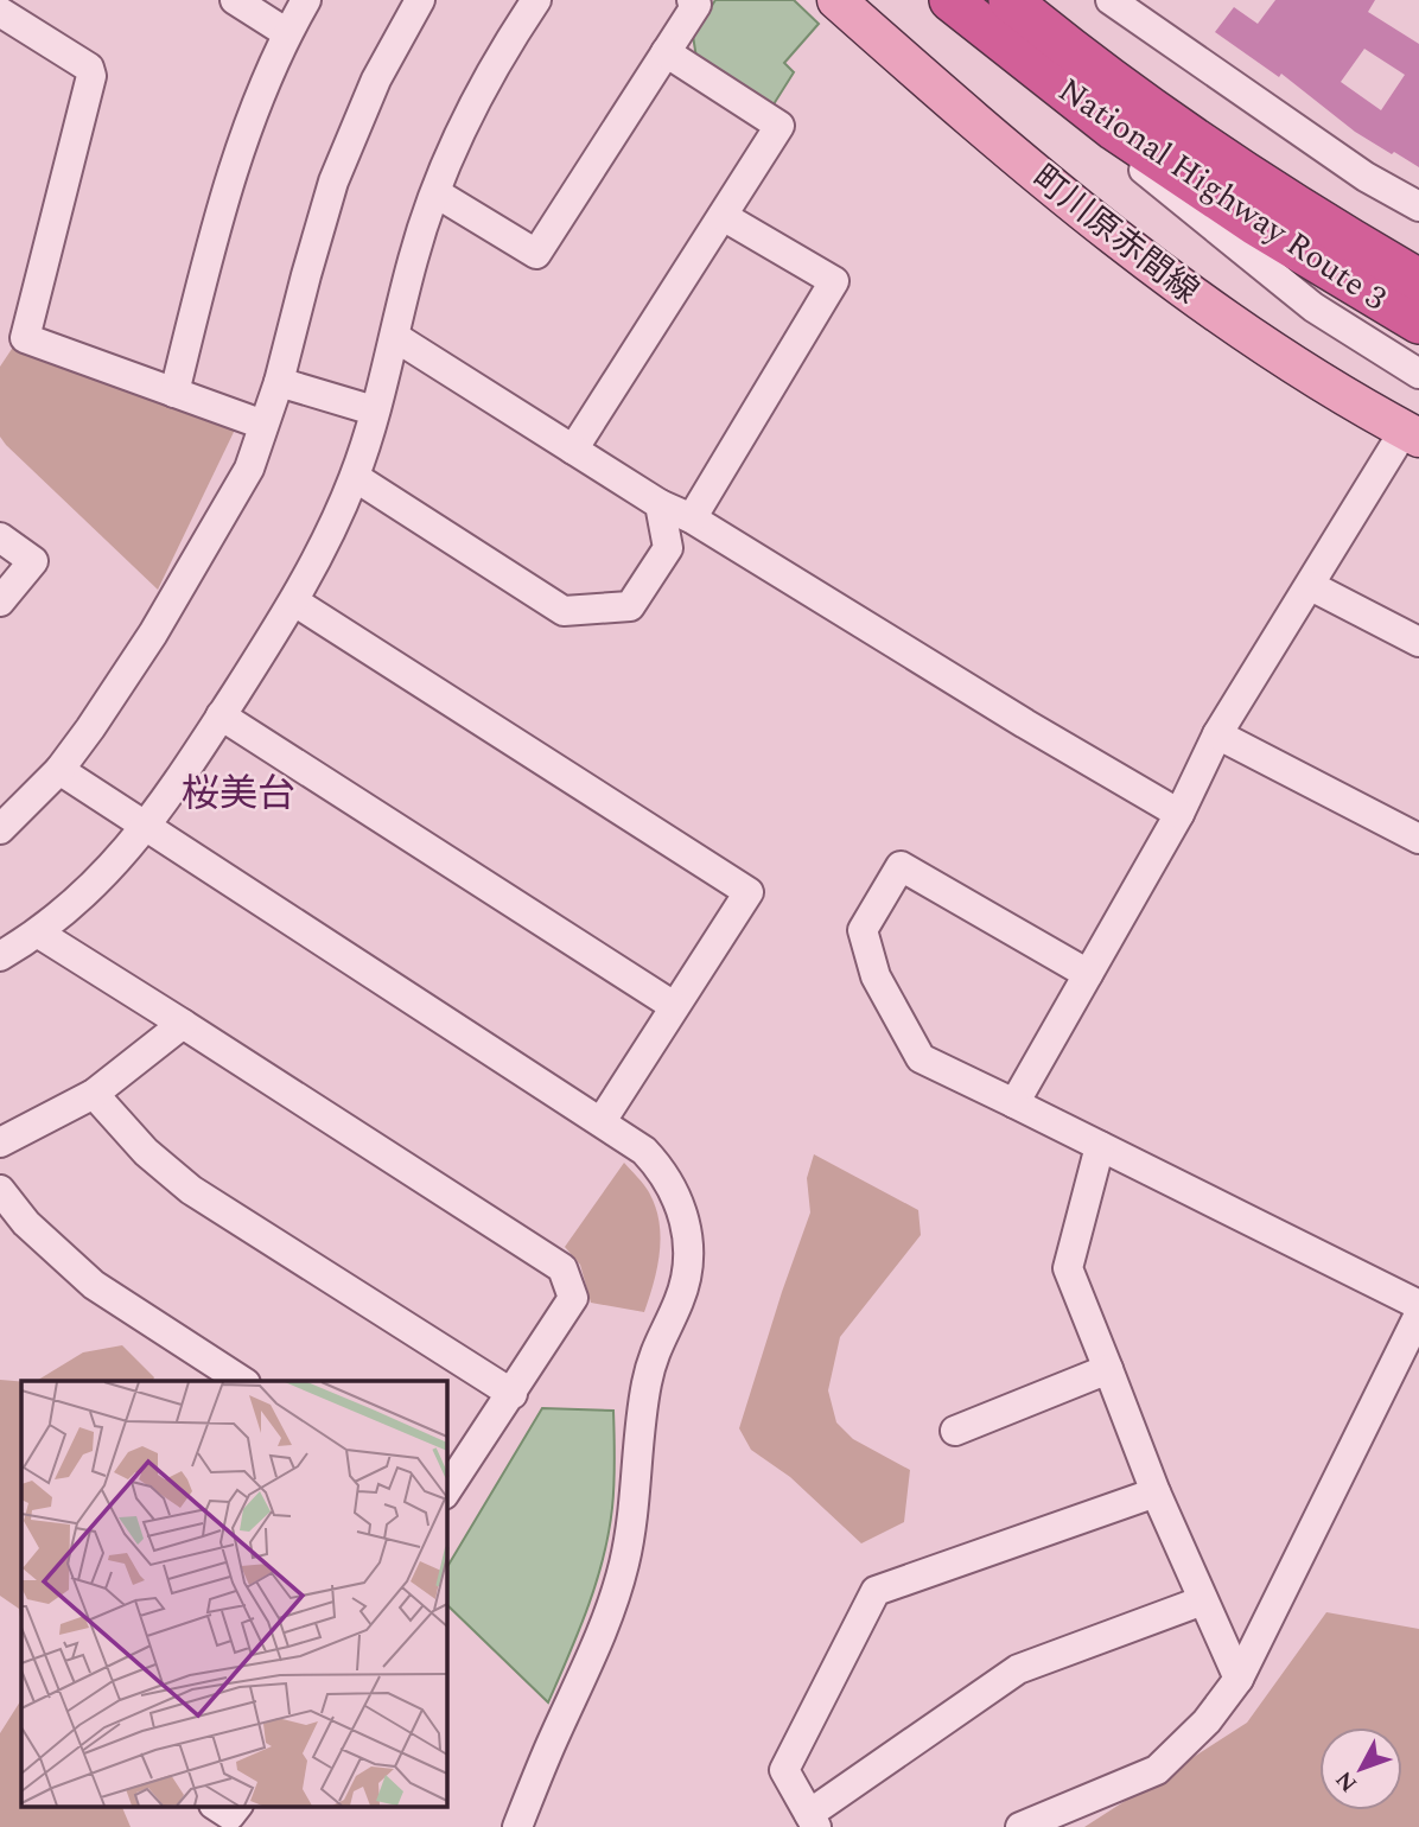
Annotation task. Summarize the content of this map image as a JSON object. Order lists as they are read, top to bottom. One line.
{"streets":{"highway":["National Highway Route 3"],"main road":["町川原赤間線"]},"districts":["桜美台"],"north":"bottom left"}
